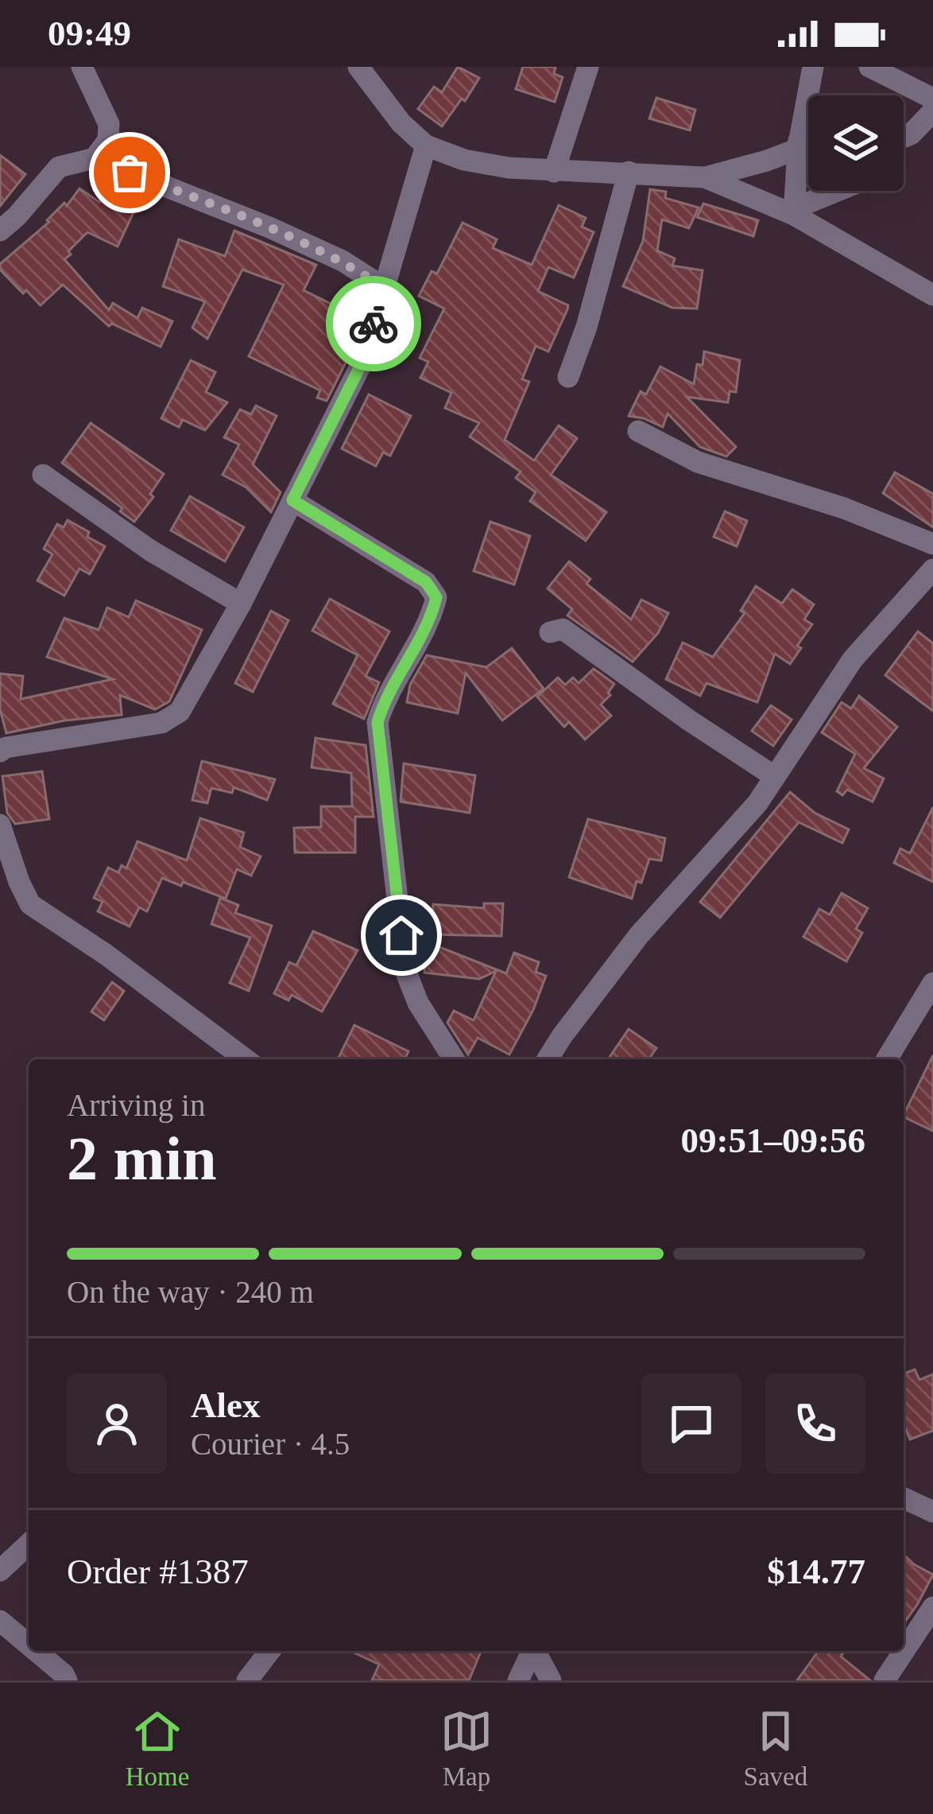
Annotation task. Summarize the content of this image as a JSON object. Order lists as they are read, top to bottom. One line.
{"page":{"status":"09:49","heading":["2 min","Arriving in","09:51–09:56"],"panel":["Alex","Courier · 4.5","Order #1387","$14.77"],"bar":"On the way · 240 m","tabs":["Home","Map","Saved"]}}
